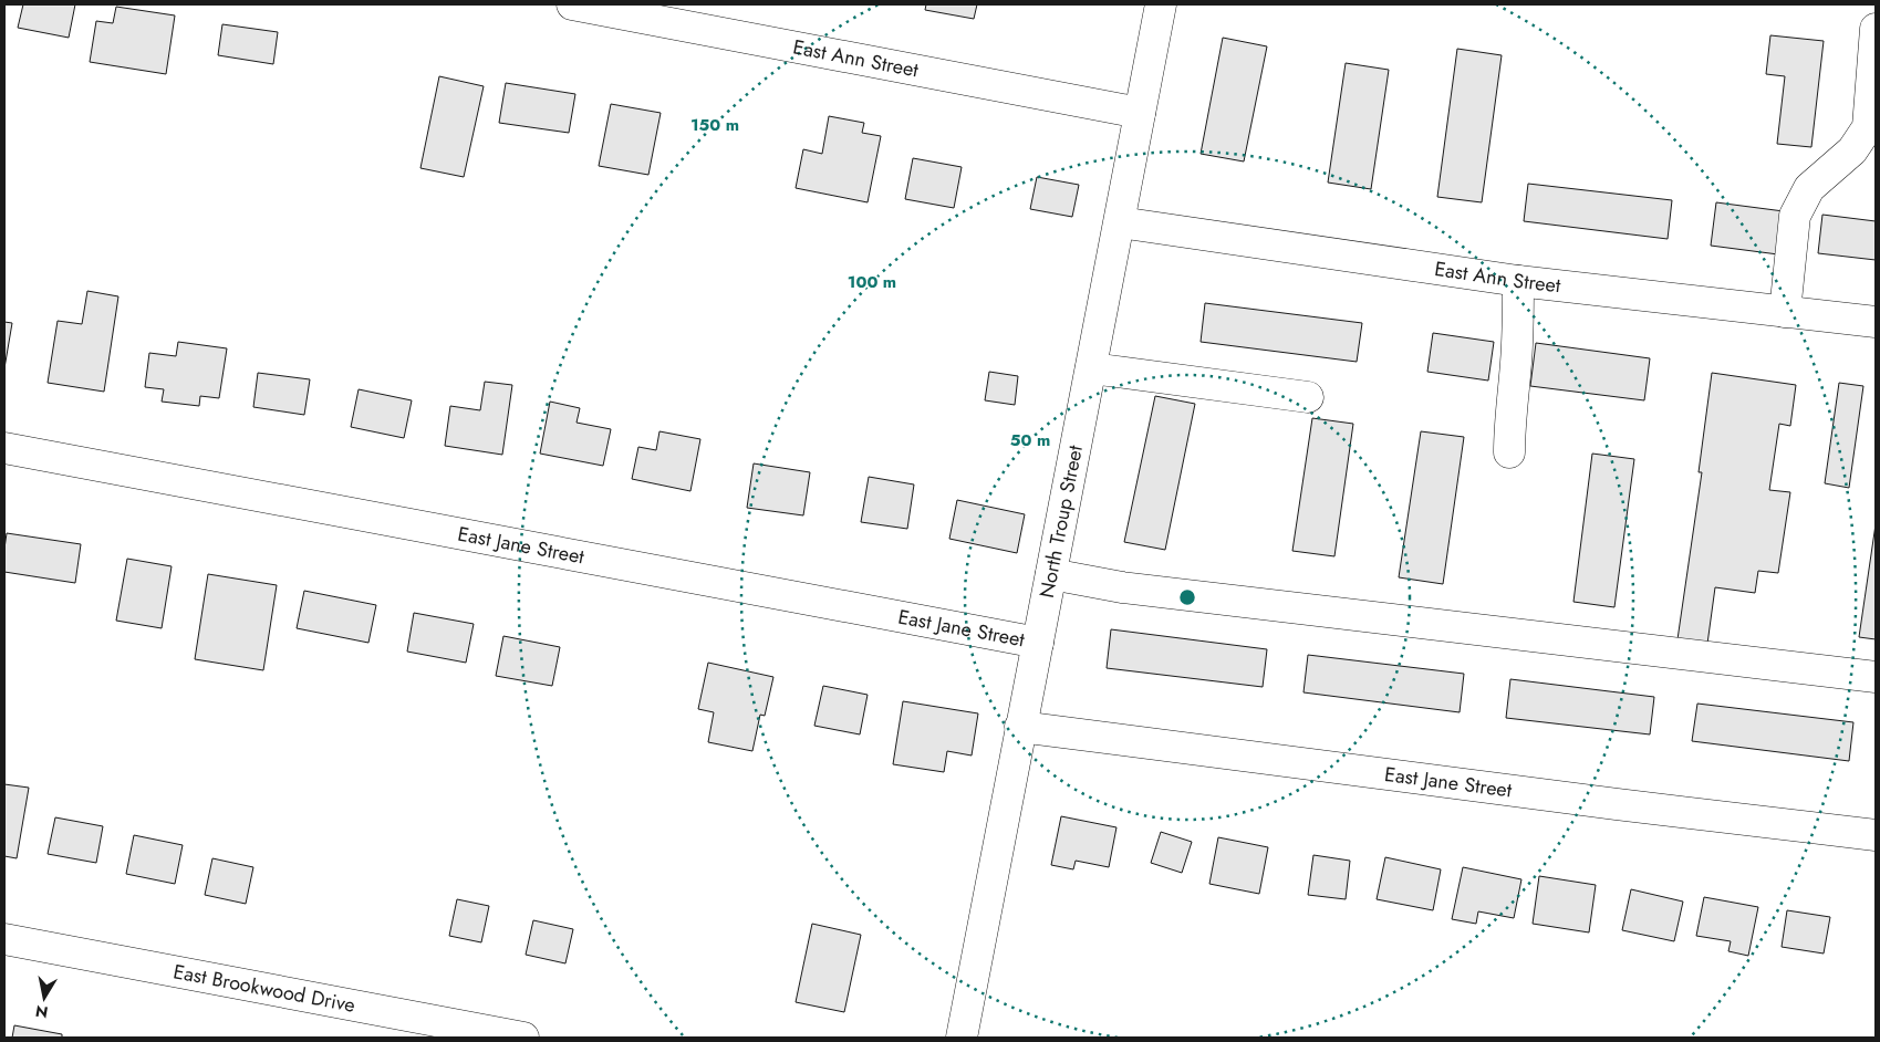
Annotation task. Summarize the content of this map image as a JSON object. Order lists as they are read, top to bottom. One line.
{"streets":{"street":["East Ann Street","North Troup Street","East Jane Street","East Brookwood Drive"]},"crossings":[["East Ann Street","North Troup Street"],["North Troup Street","East Jane Street"]],"north":"bottom","rings":["150 m","100 m","50 m"]}
